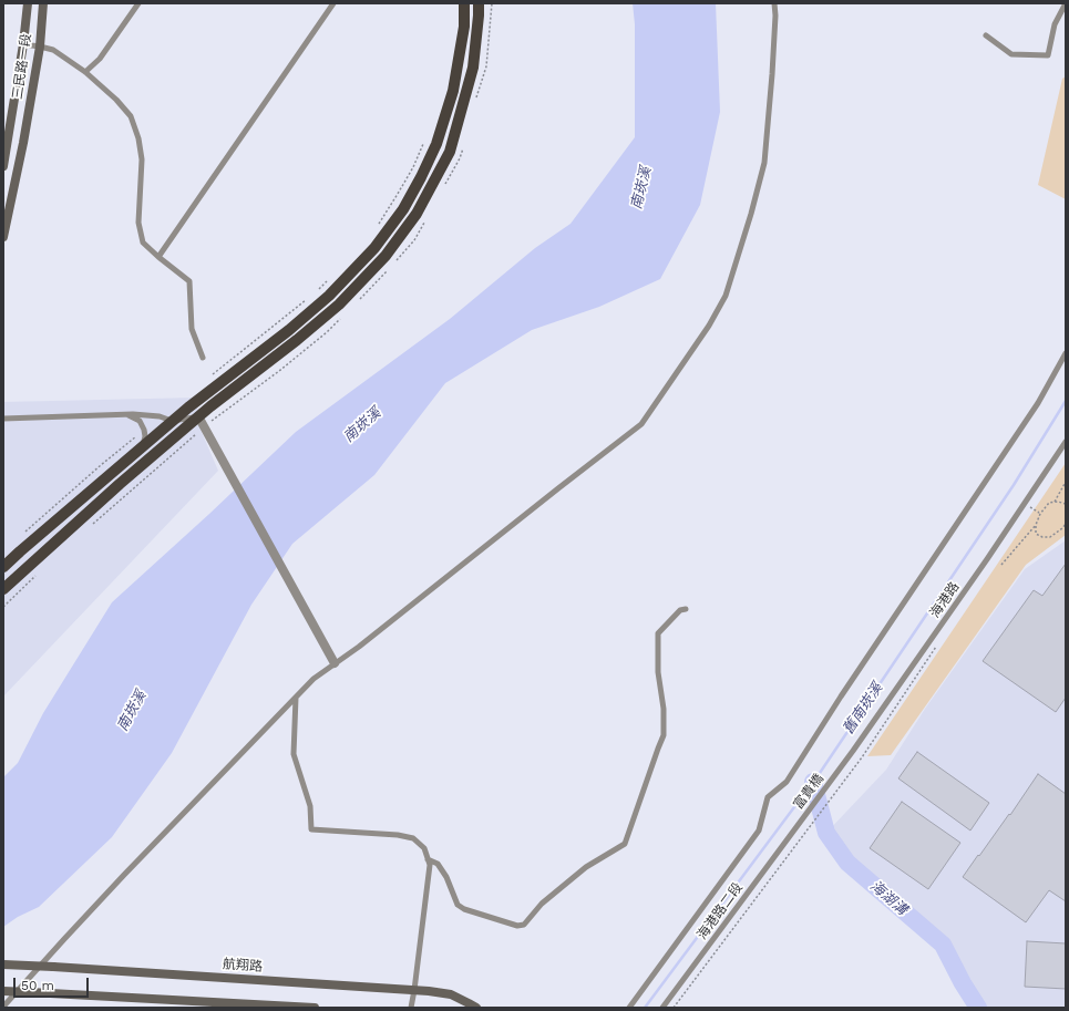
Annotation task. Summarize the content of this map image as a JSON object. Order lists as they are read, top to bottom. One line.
{"streets":{"street":["三民路一段","航翔路"],"lane":["海港路","富貴橋","海港路二段"]},"crossings":[["海港路","富貴橋"],["富貴橋","海港路二段"]],"water":["南崁溪","舊南崁溪","海湖溝"],"scale_bar":"50 m"}
